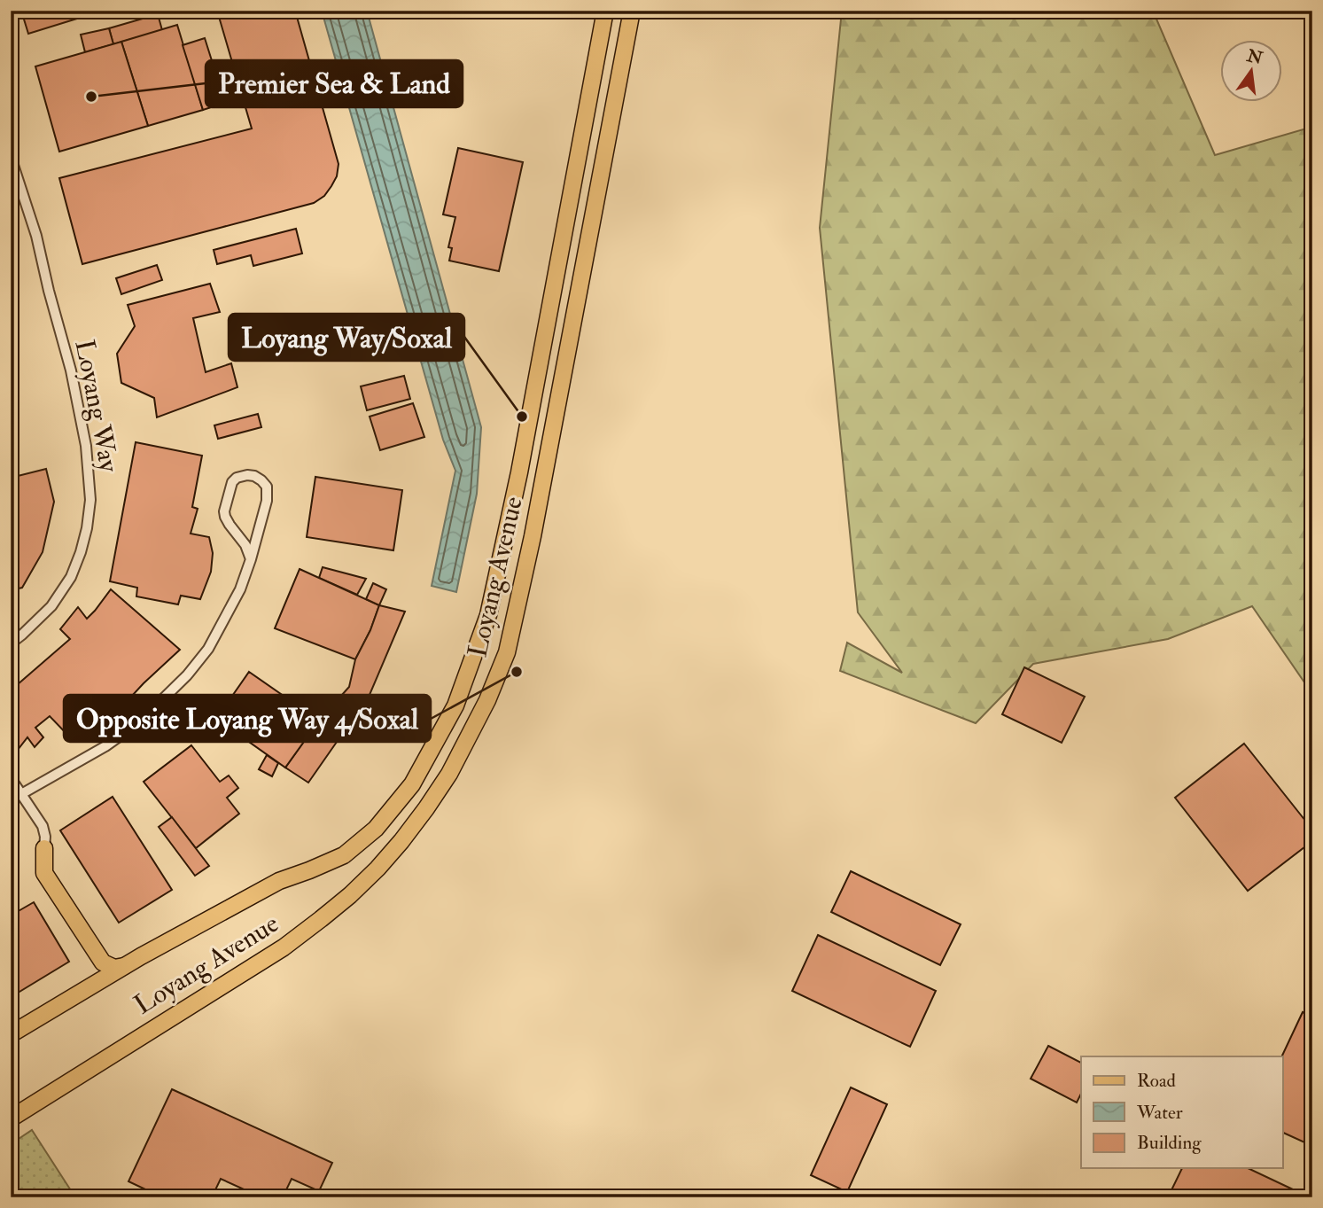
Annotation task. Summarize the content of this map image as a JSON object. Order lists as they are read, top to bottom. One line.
{"streets":{"main road":["Loyang Avenue"],"street":["Loyang Way"]},"places":["Premier Sea & Land","Loyang Way/Soxal","Opposite Loyang Way 4/Soxal"],"legend":["Road","Water","Building"],"north":"top"}
